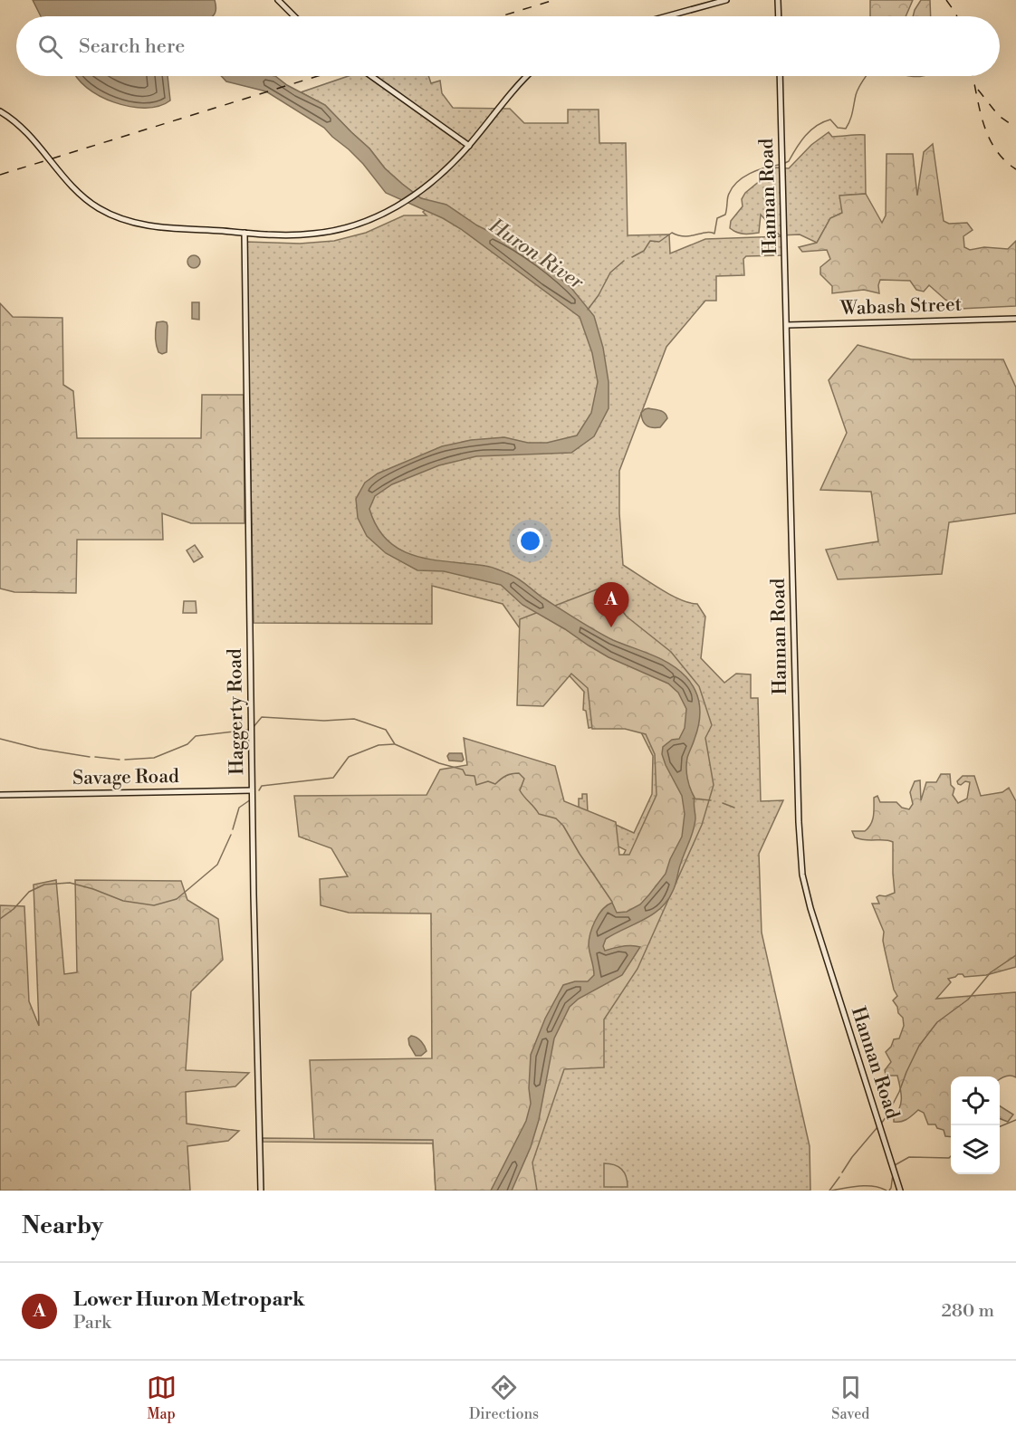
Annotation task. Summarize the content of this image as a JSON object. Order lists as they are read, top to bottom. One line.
{"streets":{"street":["Hannan Road","Wabash Street","Haggerty Road","Savage Road"]},"crossings":[["Hannan Road","Wabash Street"],["Haggerty Road","Savage Road"]],"water":["Huron River"],"page":{"search":"Search here","pins":"A","heading":"Nearby","list":[{"mark":"A","name":"Lower Huron Metropark","note":"Park","value":"280 m"}],"nav":["Map","Directions","Saved"]}}
